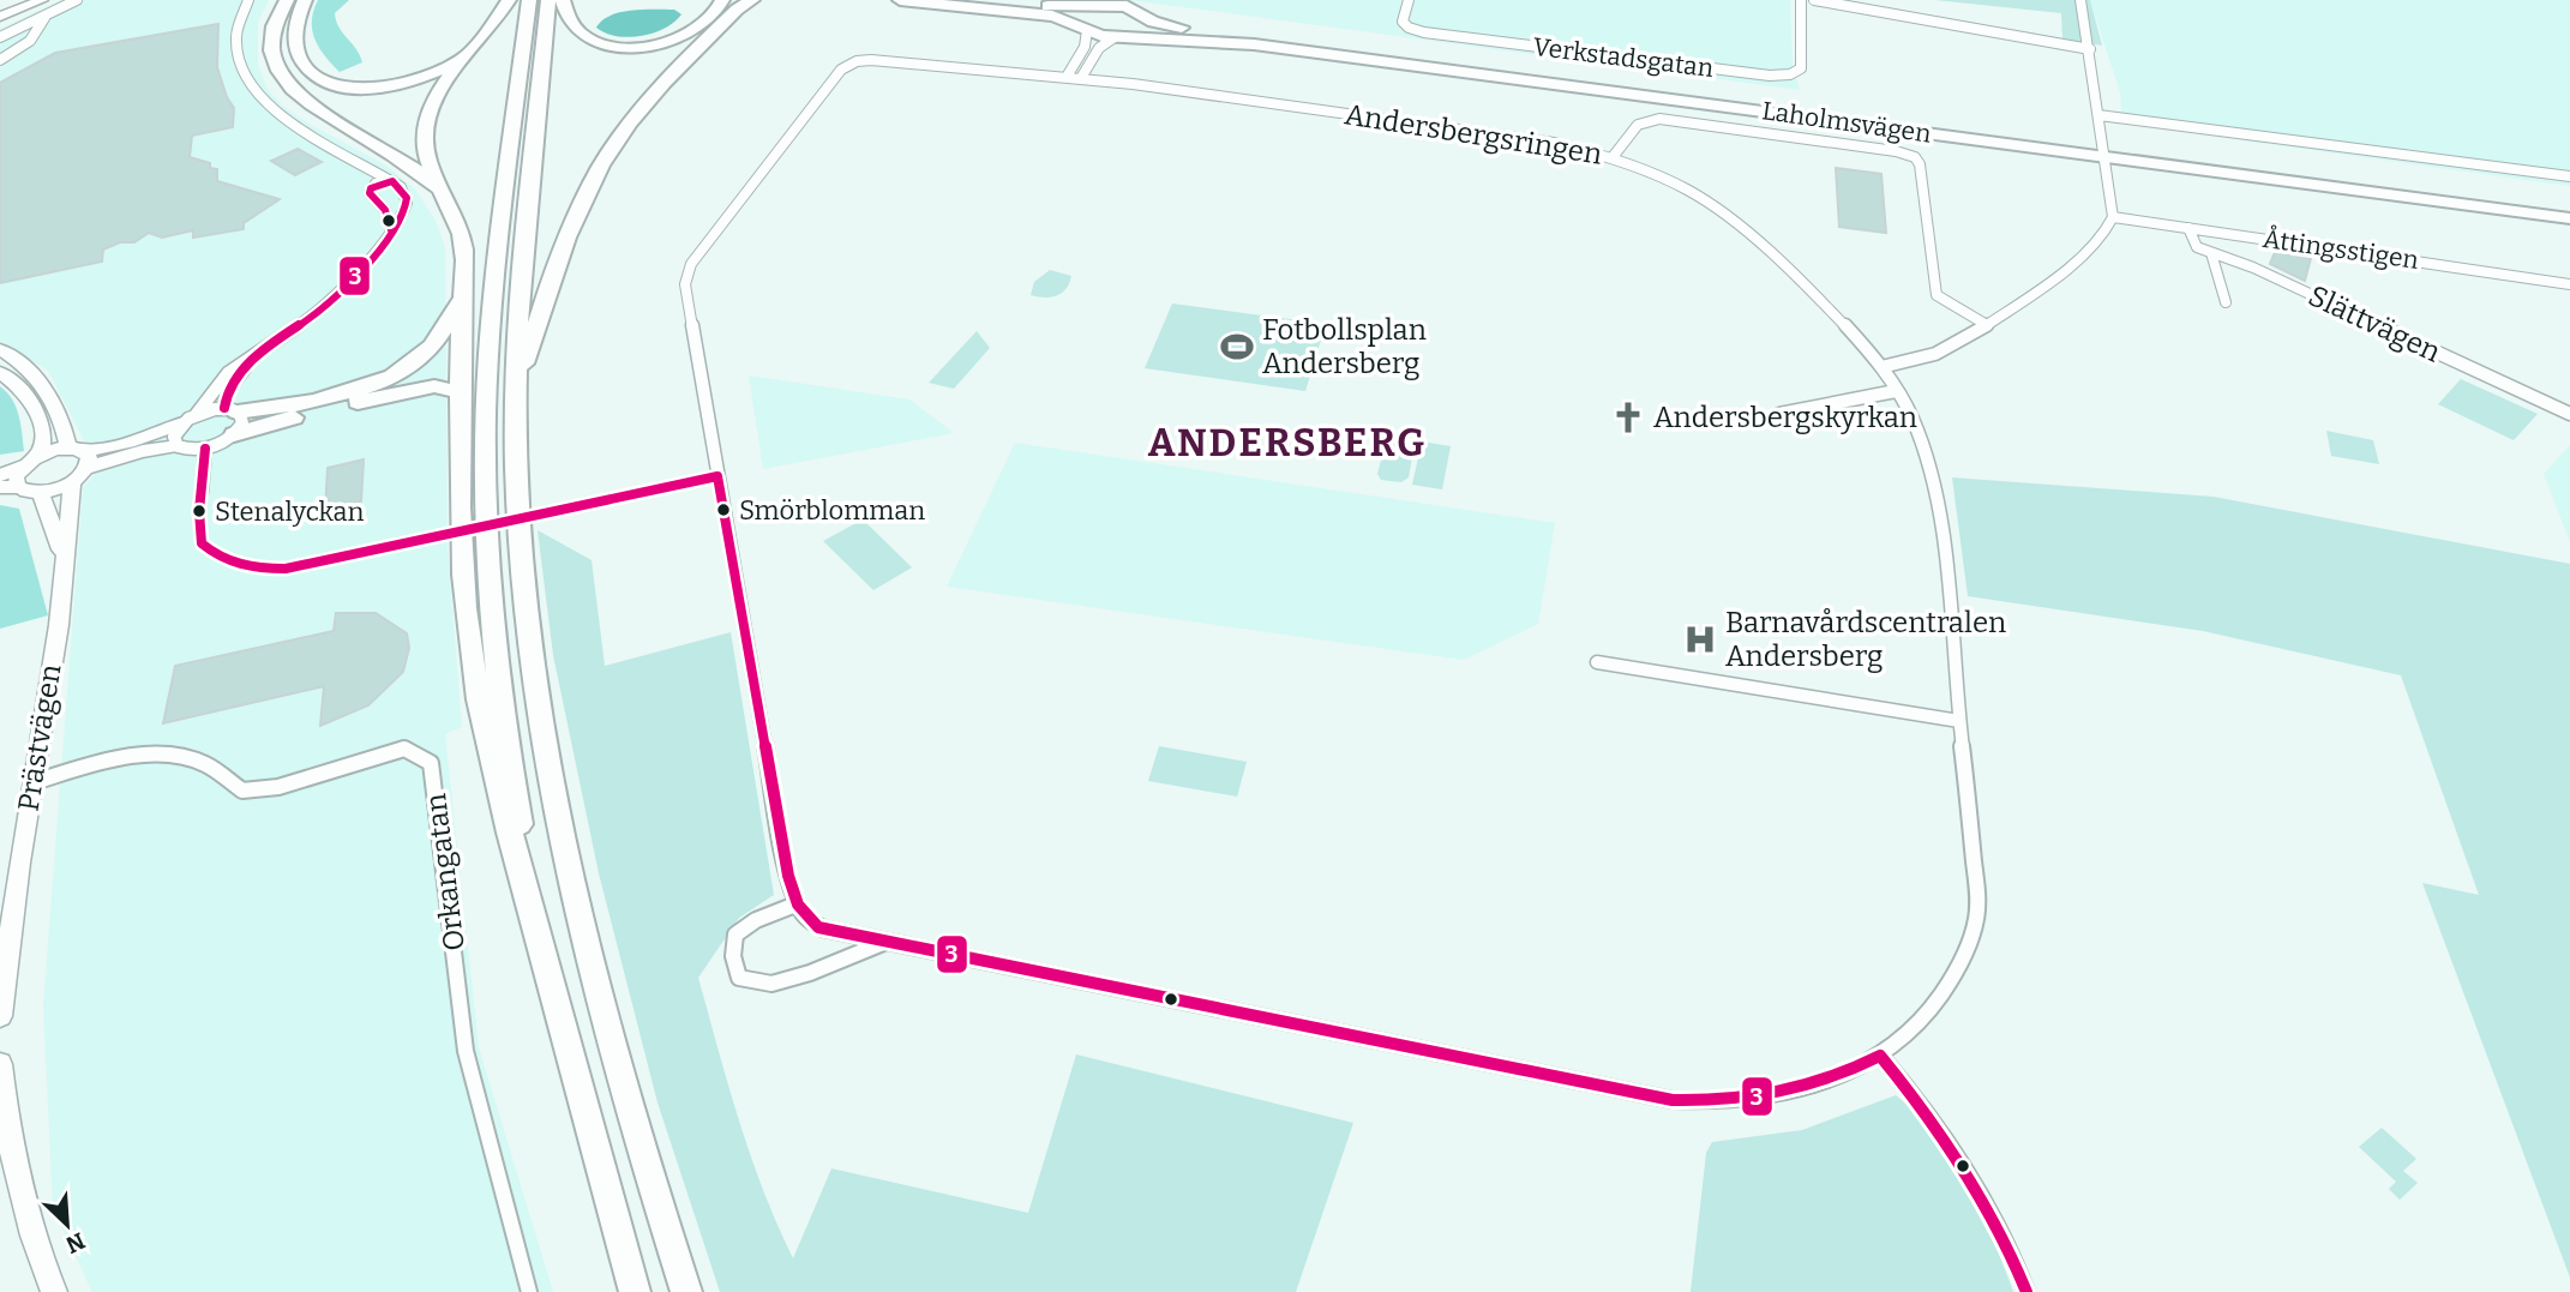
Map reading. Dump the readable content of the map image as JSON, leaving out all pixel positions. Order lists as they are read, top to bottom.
{
  "streets": {
    "highway": ["Laholmsvägen"],
    "street": [
      "Verkstadsgatan",
      "Andersbergsringen",
      "Åttingsstigen",
      "Slättvägen",
      "Prästvägen",
      "Orkangatan"
    ]
  },
  "crossings": [
    ["Åttingsstigen", "Slättvägen"],
    ["Prästvägen", "Orkangatan"]
  ],
  "districts": ["ANDERSBERG"],
  "places": {
    "sports": ["Fotbollsplan Andersberg"],
    "church": ["Andersbergskyrkan"],
    "other": ["Smörblomman", "Stenalyckan"],
    "hospital": ["Barnavårdscentralen Andersberg"]
  },
  "lines": ["transit line 3"],
  "north": "bottom right"
}
